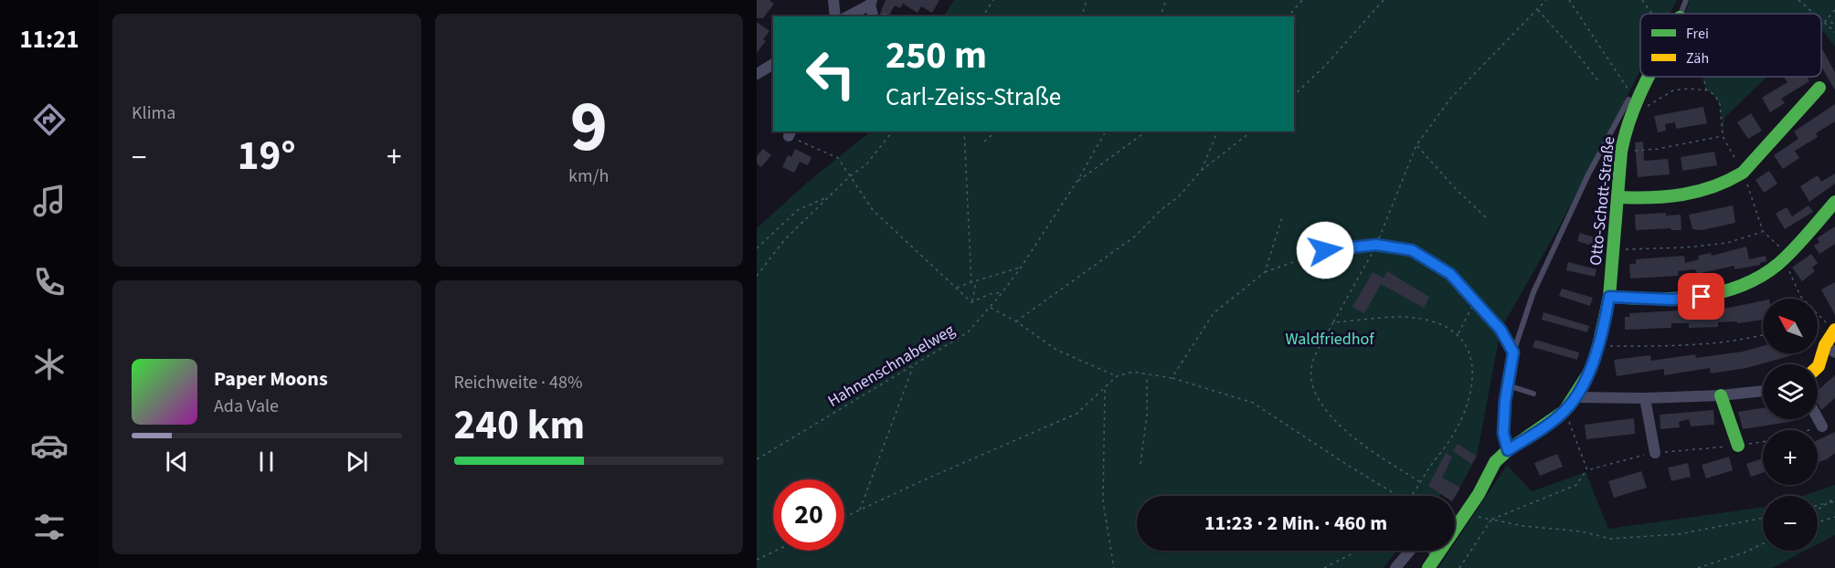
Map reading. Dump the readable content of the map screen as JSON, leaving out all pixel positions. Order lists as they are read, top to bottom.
{
  "streets": {
    "street": ["Otto-Schott-Straße"],
    "path": ["Hahnenschnabelweg"]
  },
  "parks": ["Waldfriedhof"],
  "legend": ["Frei", "Zäh"],
  "north": "top left",
  "page": {
    "tabs": "11:21",
    "tile": [
      "Klima",
      ["9", "km/h"],
      ["Reichweite · 48%", "240 km"]
    ],
    "turn": ["250 m", "Carl-Zeiss-Straße"],
    "heat": ["−", "19°", "+"],
    "map_buttons": ["+", "−"],
    "song": ["Paper Moons", "Ada Vale"],
    "limit": "20",
    "trip": "11:23 · 2 Min. · 460 m"
  }
}
